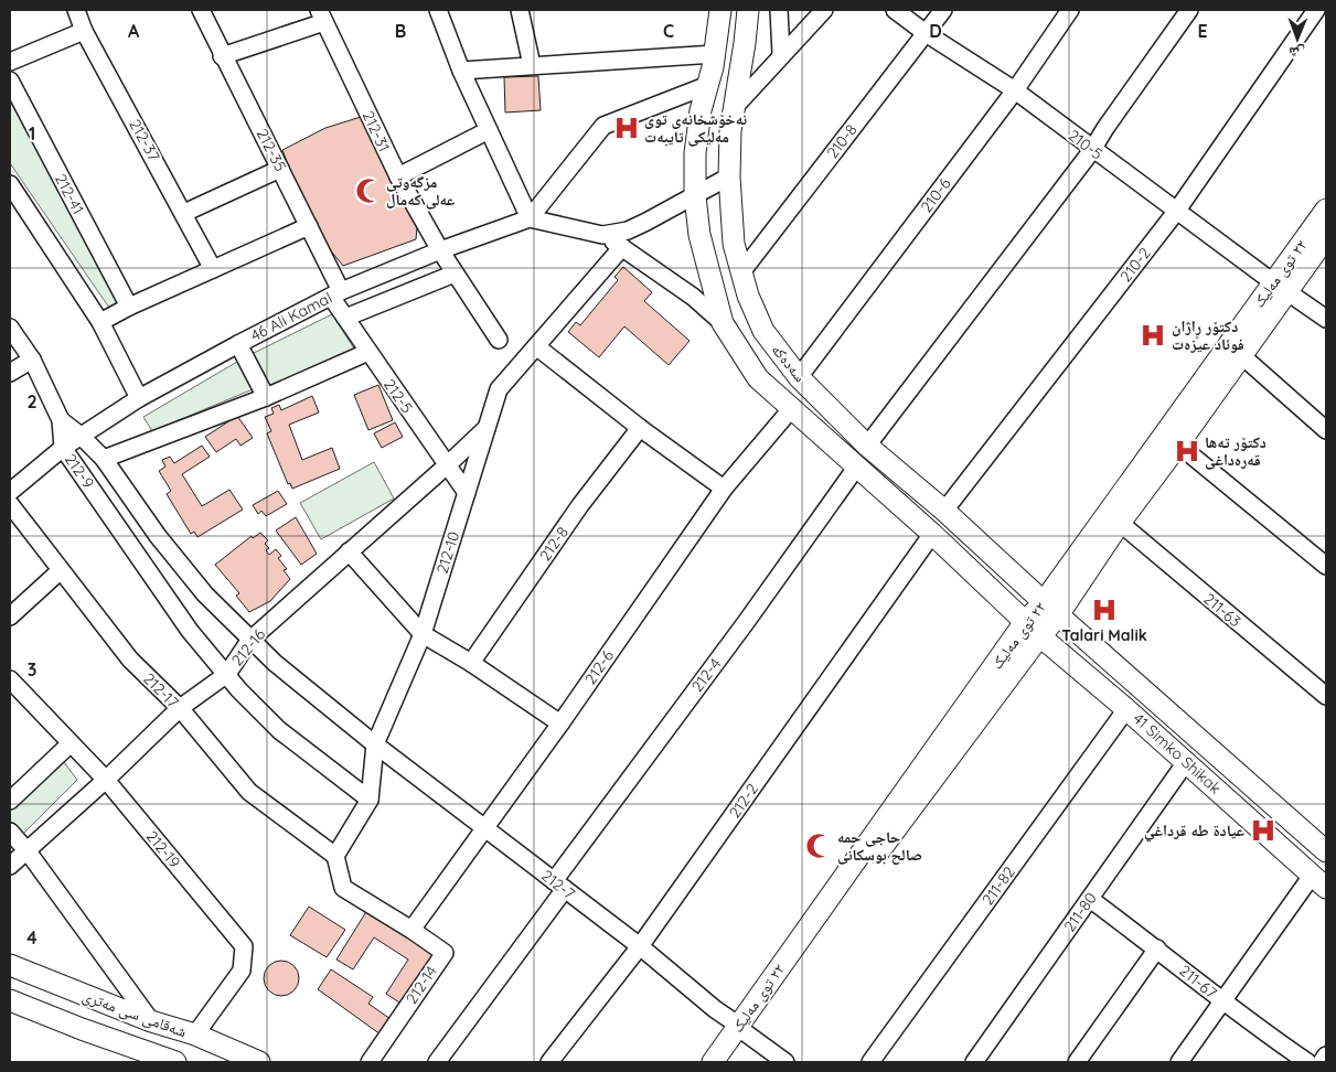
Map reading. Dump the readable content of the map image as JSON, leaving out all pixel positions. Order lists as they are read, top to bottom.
{
  "streets": {
    "main road": [
      "٢٢ توی مەلیک",
      "سەدەکە",
      "41 Simko Shikak",
      "شەقامی سی مەتری"
    ],
    "street": [
      "212-31",
      "212-37",
      "210-8",
      "210-5",
      "212-35",
      "212-41",
      "210-6",
      "210-2",
      "46 Ali Kamal",
      "212-5",
      "212-9",
      "212-8",
      "212-10",
      "211-63",
      "212-16",
      "212-6",
      "212-4",
      "212-17",
      "212-2",
      "212-19",
      "212-7",
      "211-82",
      "211-80",
      "211-67",
      "212-14"
    ]
  },
  "crossings": [
    ["212-31", "46 Ali Kamal"],
    ["210-8", "210-5"],
    ["210-8", "سەدەکە"],
    ["210-5", "210-6"],
    ["210-5", "210-2"],
    ["210-5", "٢٢ توی مەلیک"],
    ["212-35", "46 Ali Kamal"],
    ["212-35", "212-5"],
    ["210-6", "سەدەکە"],
    ["210-2", "سەدەکە"],
    ["٢٢ توی مەلیک", "سەدەکە"],
    ["٢٢ توی مەلیک", "211-63"],
    ["٢٢ توی مەلیک", "41 Simko Shikak"],
    ["٢٢ توی مەلیک", "212-7"],
    ["46 Ali Kamal", "212-5"],
    ["46 Ali Kamal", "212-9"],
    ["سەدەکە", "41 Simko Shikak"],
    ["212-5", "212-10"],
    ["212-5", "212-16"],
    ["212-9", "212-10"],
    ["212-9", "212-16"],
    ["212-9", "212-7"],
    ["212-10", "212-16"],
    ["212-10", "212-17"],
    ["212-10", "212-7"],
    ["212-10", "212-14"],
    ["212-16", "212-17"],
    ["212-16", "212-19"],
    ["212-6", "41 Simko Shikak"],
    ["212-6", "212-7"],
    ["212-6", "212-14"],
    ["212-4", "41 Simko Shikak"],
    ["212-4", "212-7"],
    ["212-17", "212-14"],
    ["41 Simko Shikak", "212-2"],
    ["41 Simko Shikak", "211-82"],
    ["41 Simko Shikak", "211-80"],
    ["212-2", "212-7"],
    ["212-19", "شەقامی سی مەتری"],
    ["211-80", "211-67"]
  ],
  "places": {
    "hospital": [
      "نەخۆشخانەی توی مەلیكی تایبەت",
      "دکتۆر ڕاژان فوئاد عیزەت",
      "دکتۆر تەها قەرەداغی",
      "Talari Malik",
      "عيادة طه قرداغي"
    ],
    "mosque": ["مزگەوتی عەلی کەمال", "حاجی حمه صالح بوسکانی"]
  },
  "north": "bottom",
  "grid": {
    "columns": [
      "A",
      "B",
      "C",
      "D",
      "E"
    ],
    "rows": [
      "1",
      "2",
      "3",
      "4"
    ]
  }
}
